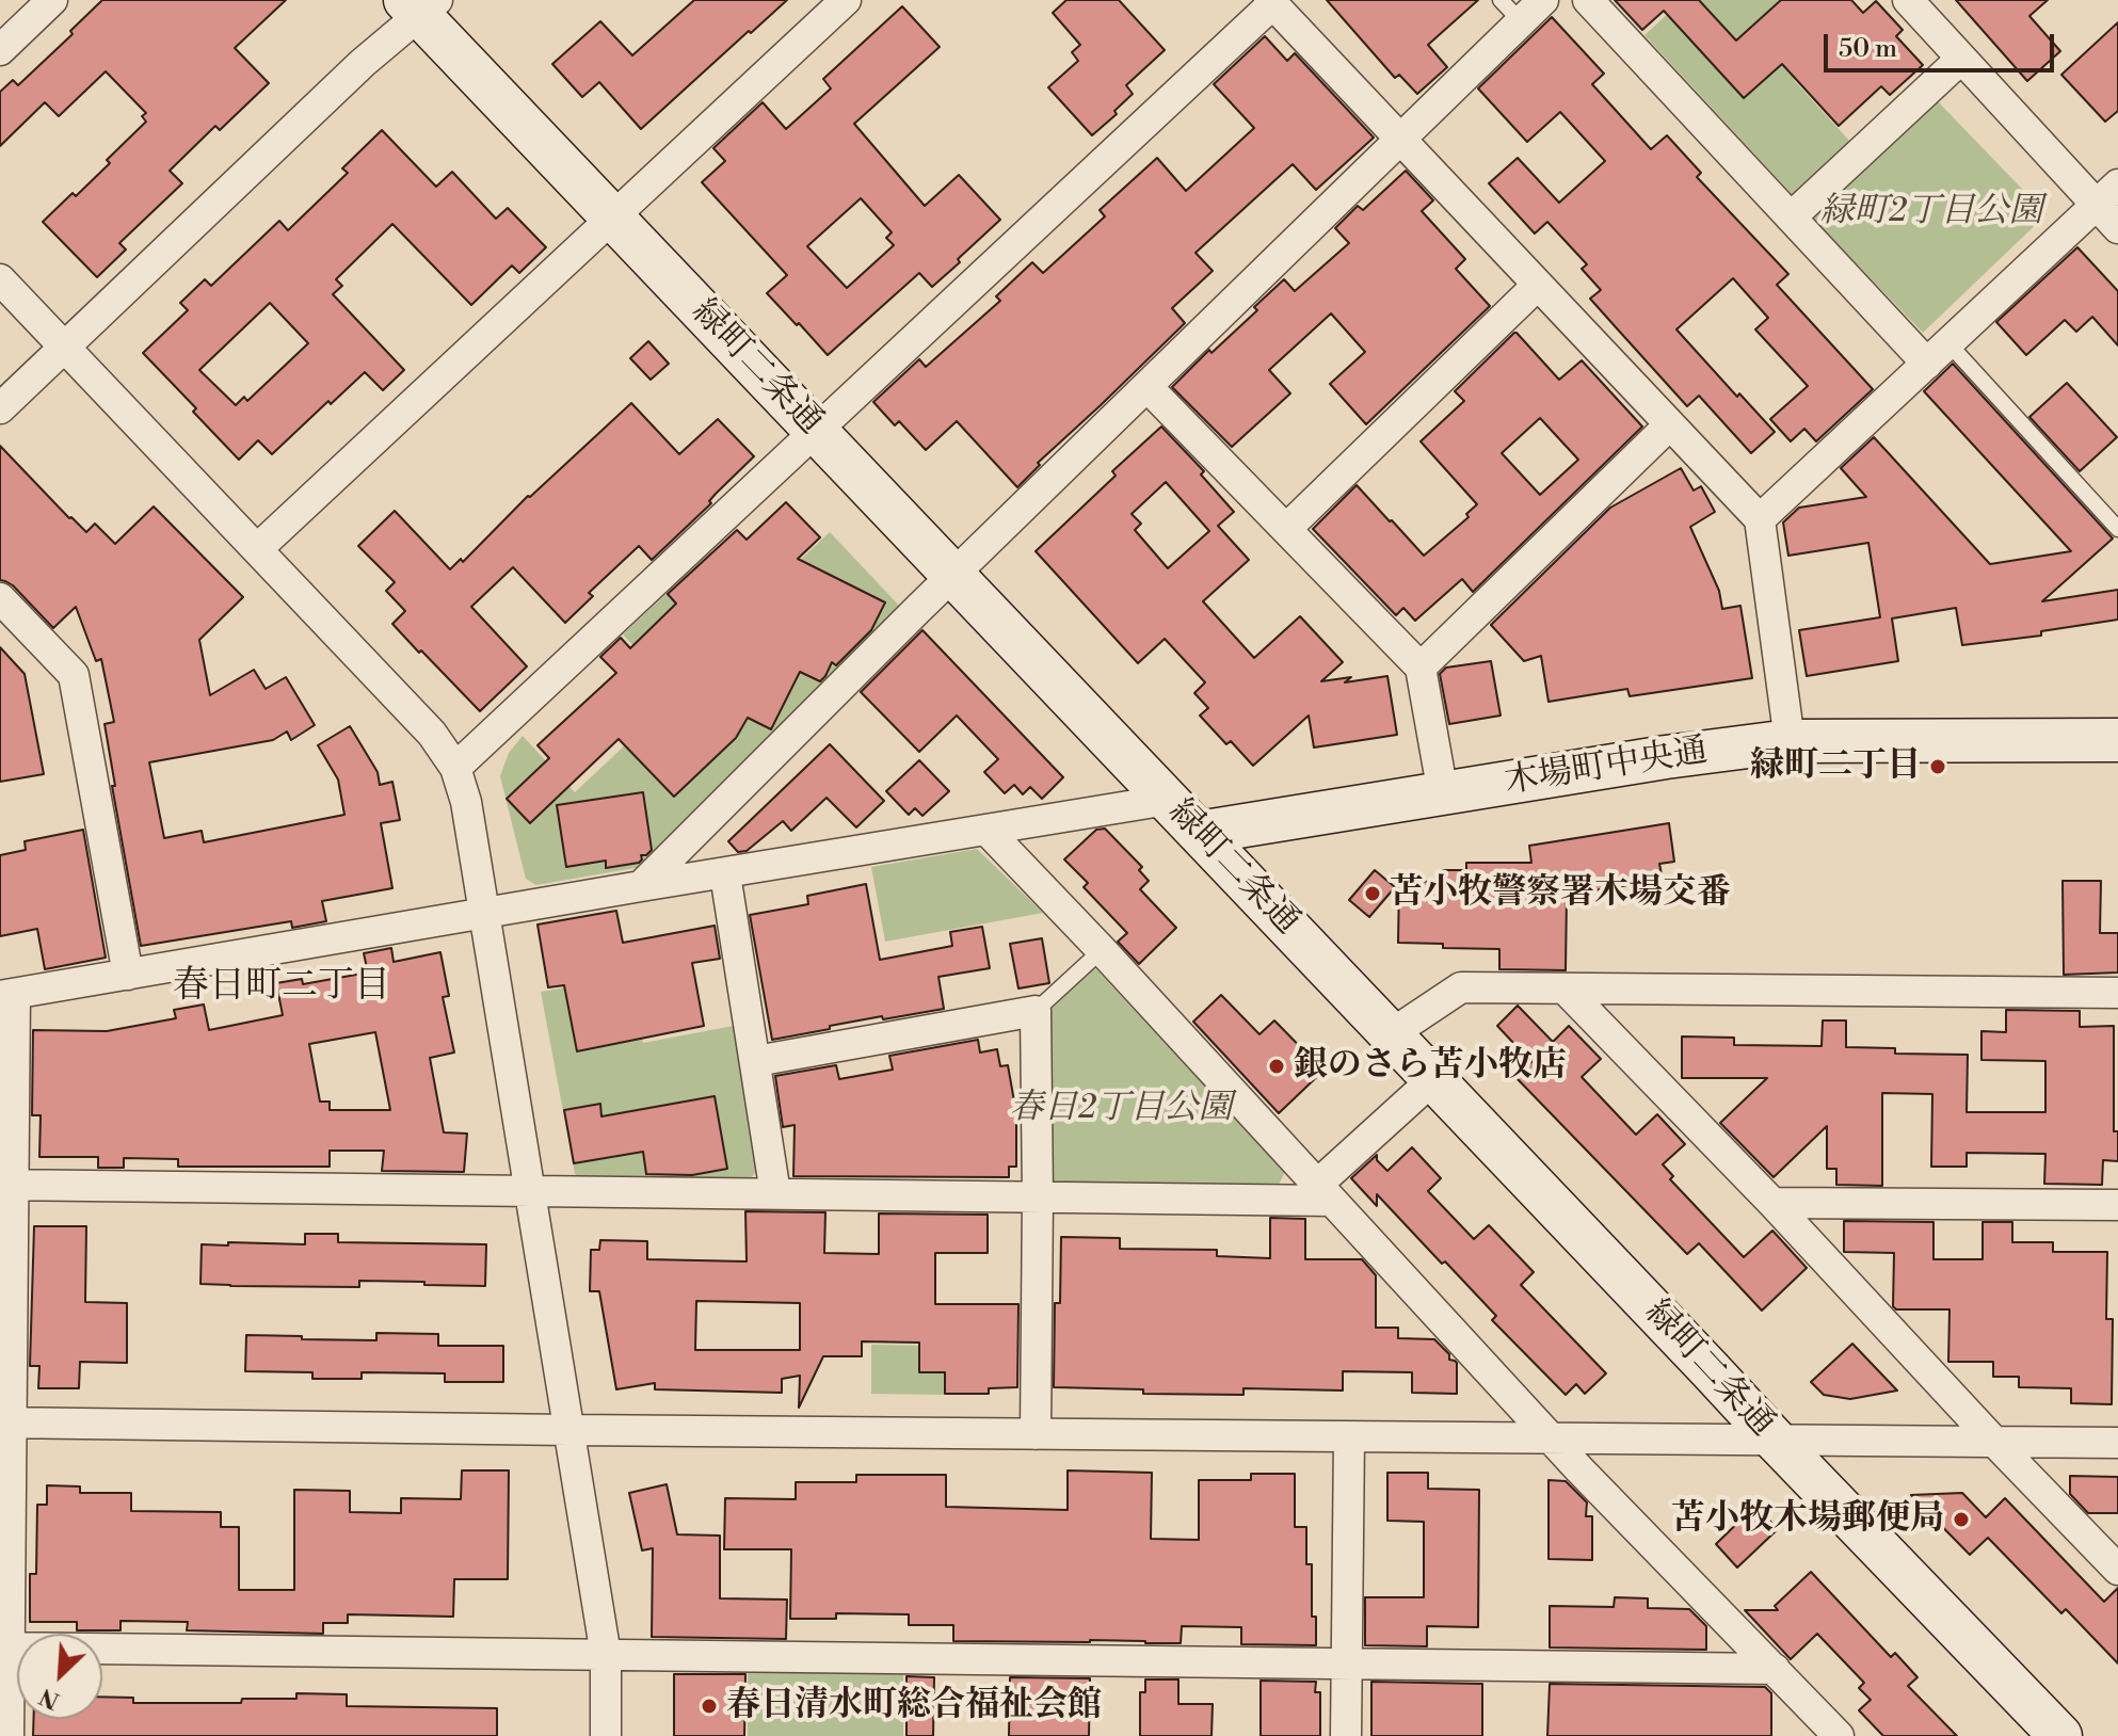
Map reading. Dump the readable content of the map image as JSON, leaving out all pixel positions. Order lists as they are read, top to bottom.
{
  "streets": {
    "street": ["緑町二条通", "木場町中央通"]
  },
  "crossings": [
    ["緑町二条通", "木場町中央通"]
  ],
  "districts": ["春日町二丁目"],
  "parks": ["緑町2丁目公園", "春日2丁目公園"],
  "places": [
    "緑町二丁目",
    "苫小牧警察署木場交番",
    "銀のさら苫小牧店",
    "苫小牧木場郵便局",
    "春日清水町総合福祉会館"
  ],
  "scale_bar": "50 m",
  "north": "bottom left"
}
